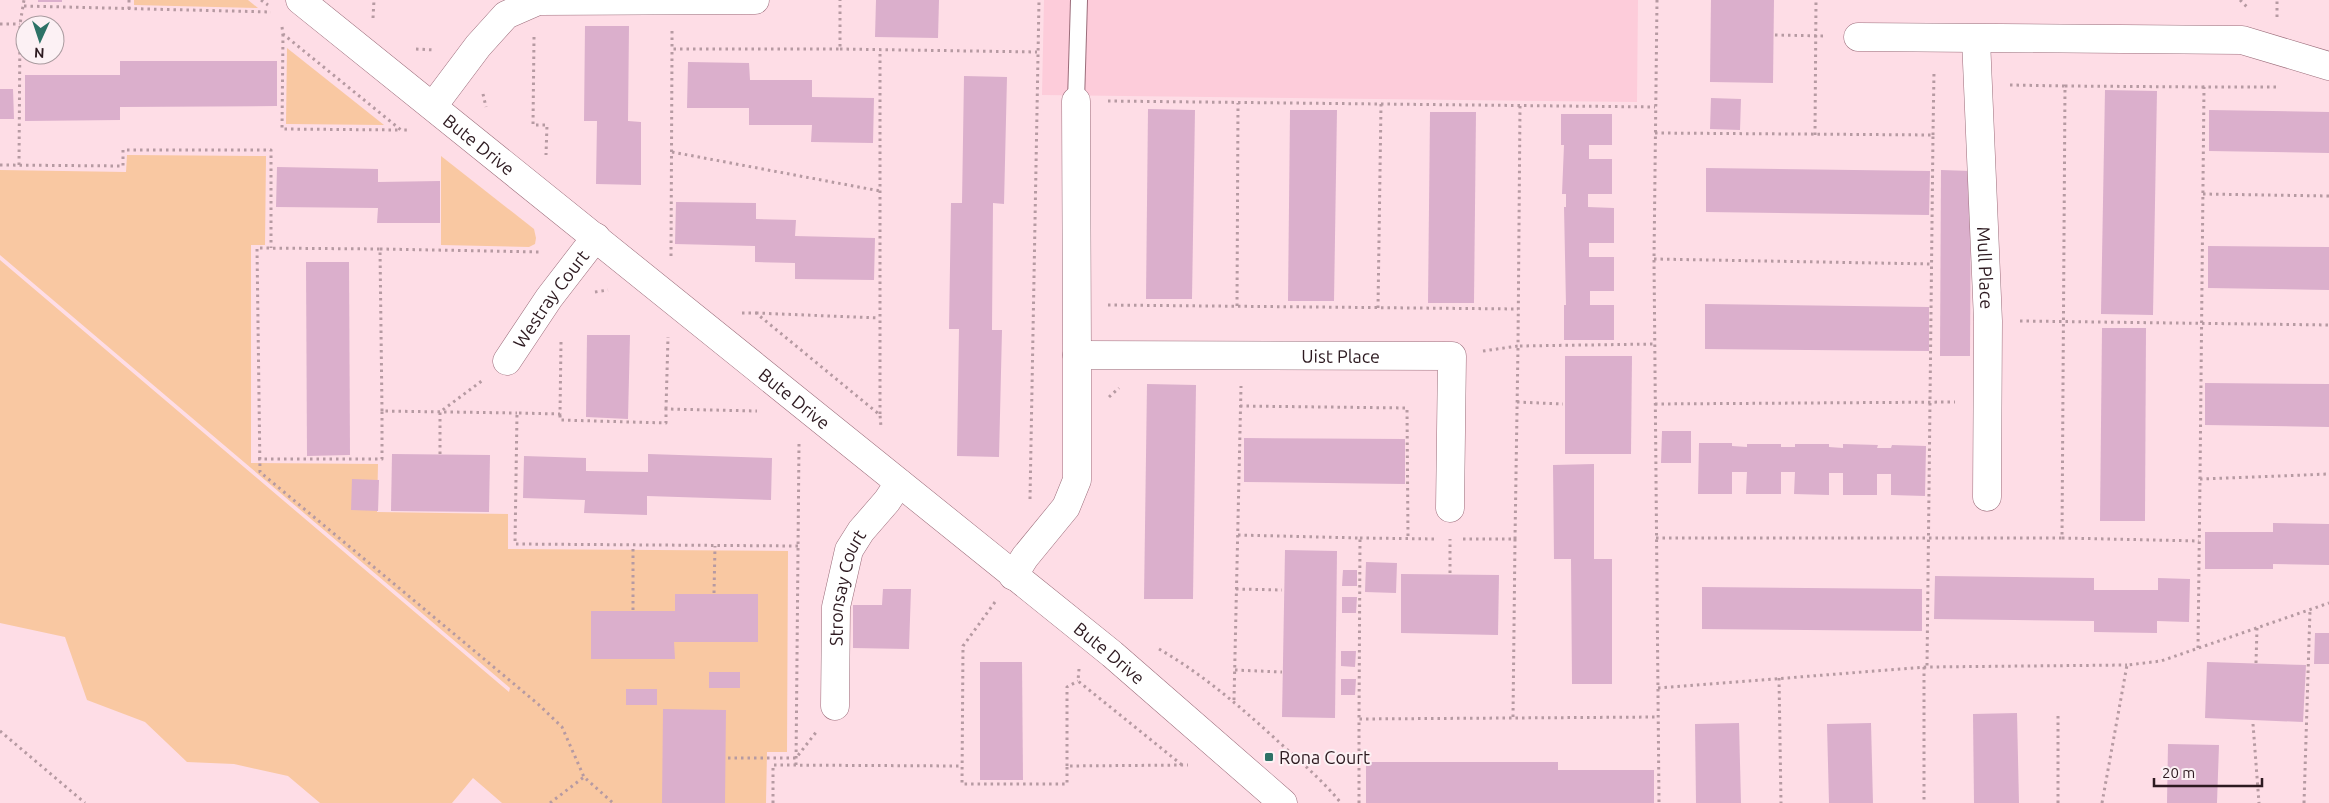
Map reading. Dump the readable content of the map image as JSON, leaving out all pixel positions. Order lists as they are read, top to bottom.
{
  "streets": {
    "street": [
      "Bute Drive",
      "Mull Place",
      "Westray Court",
      "Uist Place",
      "Stronsay Court"
    ]
  },
  "crossings": [
    ["Bute Drive", "Westray Court"],
    ["Bute Drive", "Stronsay Court"]
  ],
  "places": {
    "transit": ["Rona Court"]
  },
  "scale_bar": "20 m",
  "north": "bottom"
}
